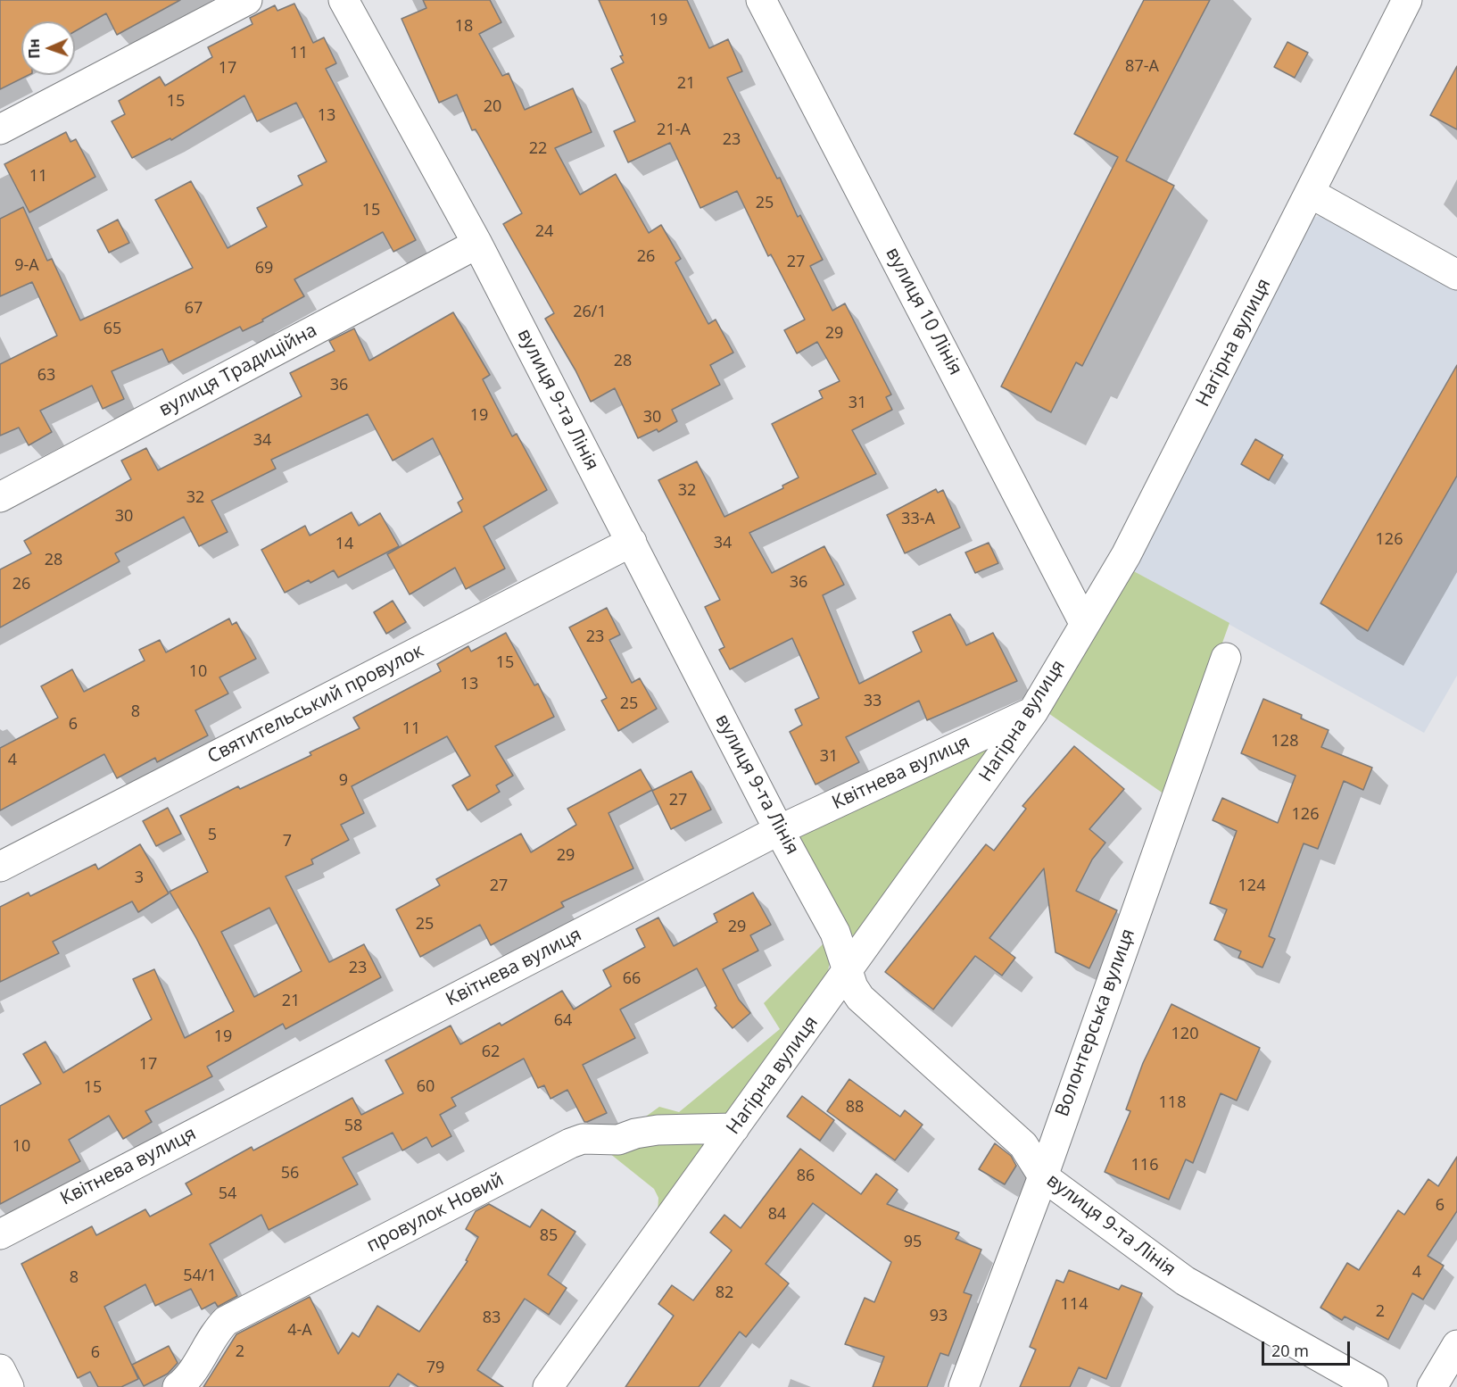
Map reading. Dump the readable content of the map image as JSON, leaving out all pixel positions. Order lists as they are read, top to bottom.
{
  "streets": {
    "street": [
      "вулиця 10 Лінія",
      "Нагірна вулиця",
      "вулиця Традиційна",
      "вулиця 9-та Лінія",
      "Святительський провулок",
      "Квітнева вулиця",
      "Волонтерська вулиця",
      "провулок Новий"
    ]
  },
  "crossings": [
    ["вулиця 10 Лінія", "Нагірна вулиця"],
    ["Нагірна вулиця", "вулиця 9-та Лінія"],
    ["Нагірна вулиця", "Квітнева вулиця"],
    ["Нагірна вулиця", "провулок Новий"],
    ["вулиця Традиційна", "вулиця 9-та Лінія"],
    ["вулиця 9-та Лінія", "Святительський провулок"],
    ["вулиця 9-та Лінія", "Квітнева вулиця"],
    ["вулиця 9-та Лінія", "Волонтерська вулиця"]
  ],
  "house_numbers": [
    "19",
    "18",
    "11",
    "87-А",
    "17",
    "21",
    "15",
    "20",
    "13",
    "21-А",
    "23",
    "22",
    "11",
    "25",
    "15",
    "24",
    "26",
    "27",
    "9-А",
    "69",
    "67",
    "26/1",
    "65",
    "29",
    "28",
    "63",
    "36",
    "31",
    "19",
    "30",
    "34",
    "32",
    "32",
    "30",
    "33-А",
    "126",
    "34",
    "14",
    "28",
    "36",
    "26",
    "23",
    "15",
    "10",
    "13",
    "33",
    "25",
    "8",
    "6",
    "11",
    "128",
    "31",
    "4",
    "9",
    "27",
    "126",
    "5",
    "7",
    "29",
    "3",
    "27",
    "124",
    "25",
    "29",
    "23",
    "66",
    "21",
    "64",
    "120",
    "19",
    "62",
    "17",
    "60",
    "15",
    "118",
    "88",
    "58",
    "10",
    "116",
    "56",
    "86",
    "54",
    "6",
    "84",
    "85",
    "95",
    "4",
    "54/1",
    "8",
    "82",
    "114",
    "2",
    "93",
    "83",
    "4-А",
    "2",
    "6",
    "79"
  ],
  "scale_bar": "20 m",
  "north": "left"
}
